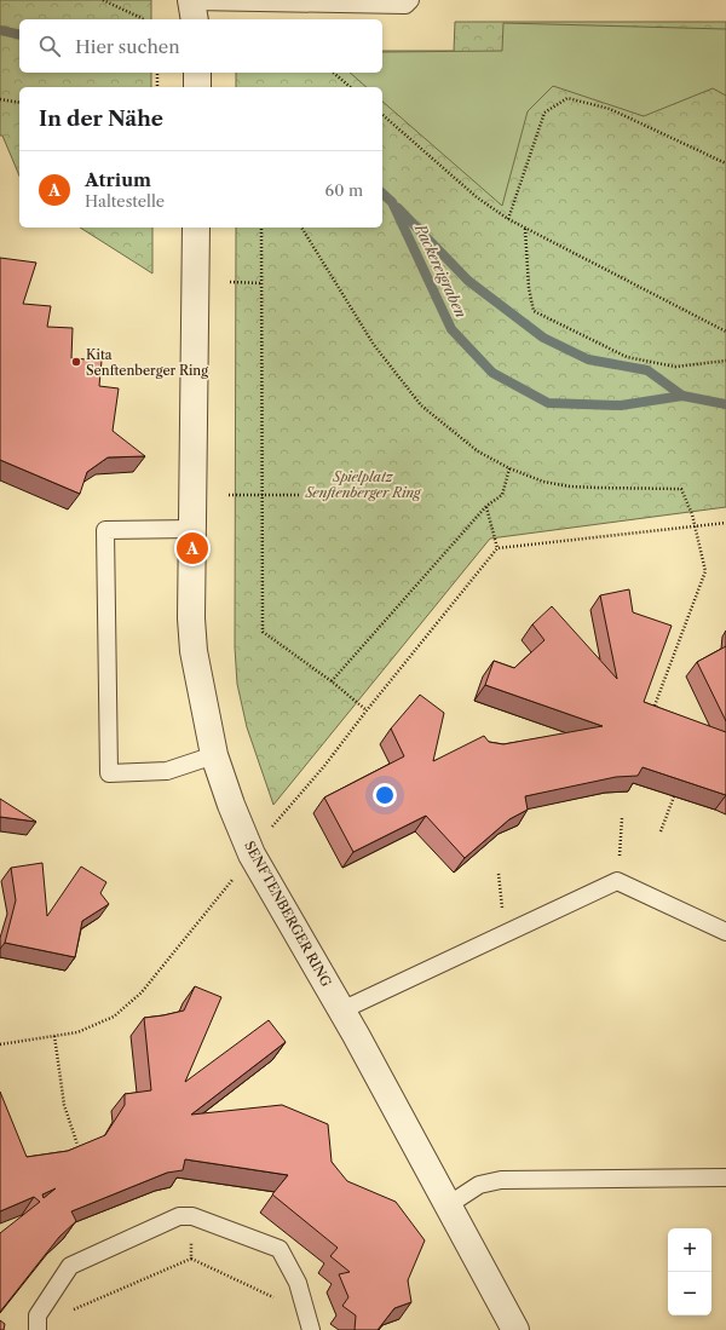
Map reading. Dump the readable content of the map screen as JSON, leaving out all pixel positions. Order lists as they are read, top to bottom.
{
  "streets": {
    "street": ["SENFTENBERGER RING"]
  },
  "water": ["Packereigraben"],
  "parks": ["Spielplatz Senftenberger Ring"],
  "places": ["Kita Senftenberger Ring"],
  "page": {
    "search": "Hier suchen",
    "heading": "In der Nähe",
    "list": [
      {
        "mark": "A",
        "name": "Atrium",
        "note": "Haltestelle",
        "value": "60 m"
      }
    ],
    "pins": "A",
    "map_buttons": ["+", "−"]
  }
}
